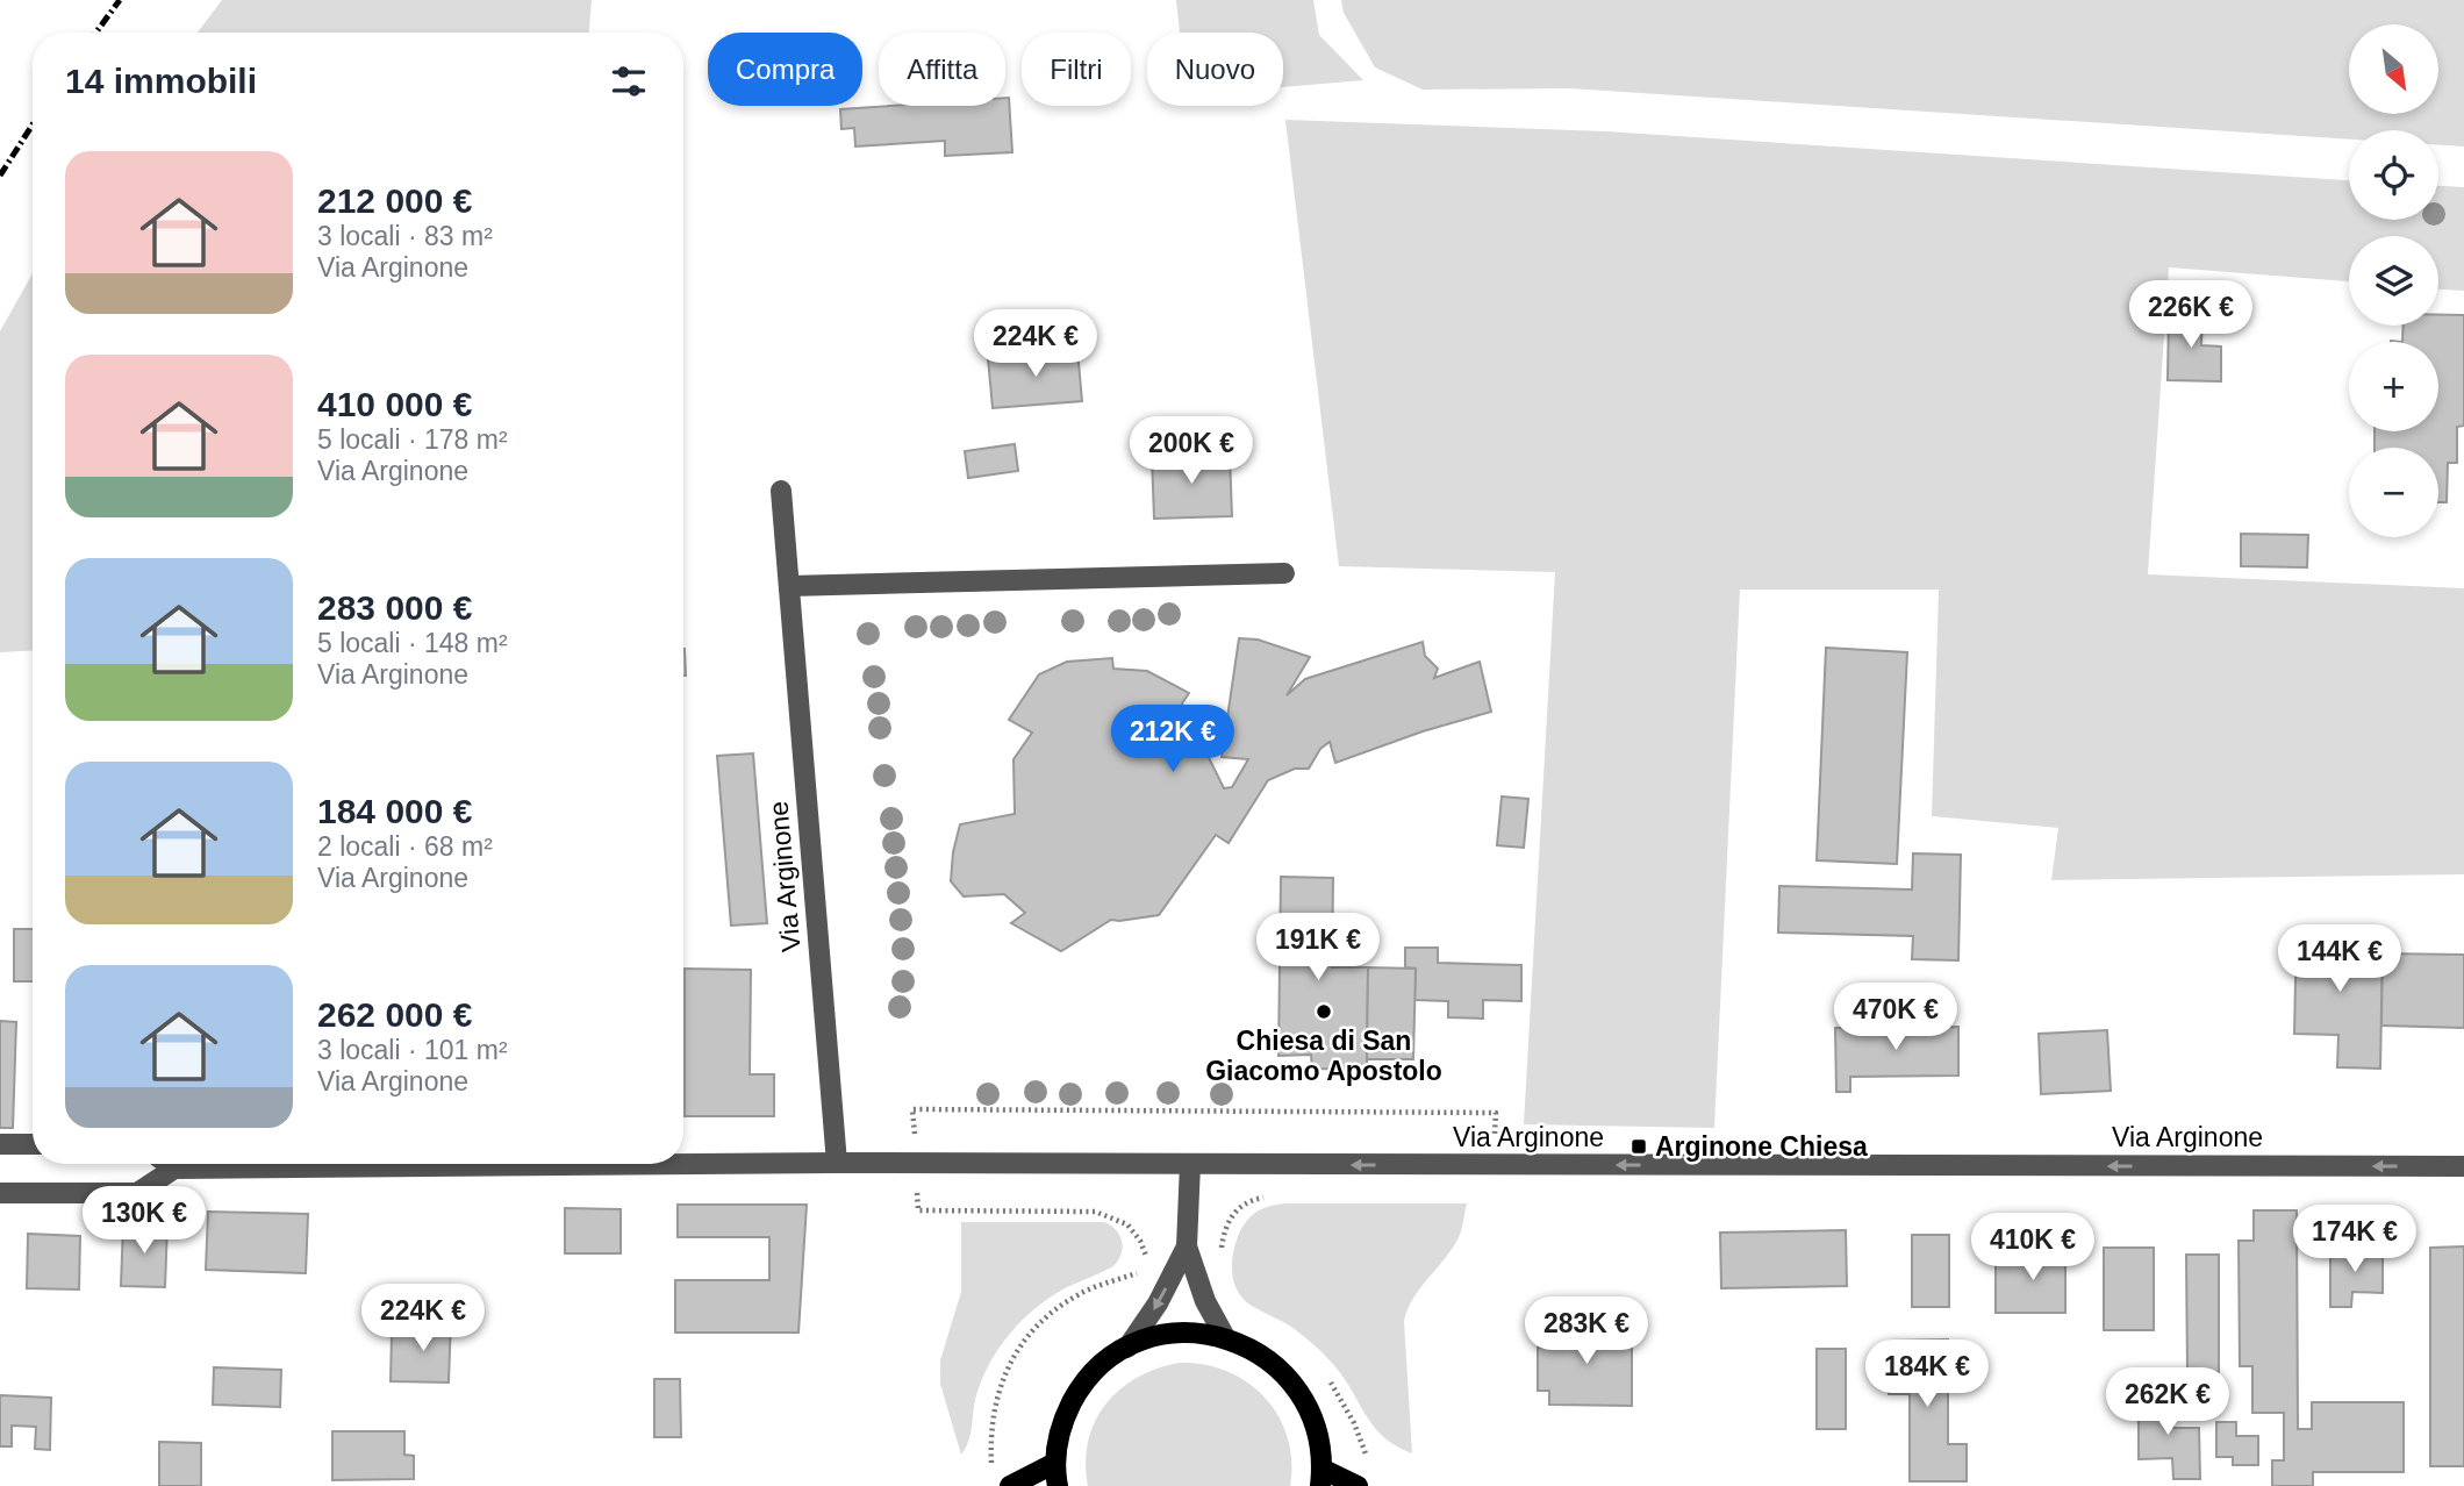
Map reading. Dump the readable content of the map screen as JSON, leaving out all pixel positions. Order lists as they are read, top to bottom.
{
  "streets": {
    "street": ["Via Arginone"]
  },
  "one_way": ["Via Arginone"],
  "places": {
    "other": ["Chiesa di San Giacomo Apostolo"],
    "transit": ["Arginone Chiesa"]
  },
  "north": "bottom right",
  "page": {
    "map_buttons": ["+", "−"],
    "chip": [
      "Compra",
      "Affitta",
      "Filtri",
      "Nuovo"
    ],
    "heading": "14 immobili",
    "list": [
      {
        "name": "212 000 €",
        "note": "3 locali · 83 m² · Via Arginone"
      },
      {
        "name": "410 000 €",
        "note": "5 locali · 178 m² · Via Arginone"
      },
      {
        "name": "283 000 €",
        "note": "5 locali · 148 m² · Via Arginone"
      },
      {
        "name": "184 000 €",
        "note": "2 locali · 68 m² · Via Arginone"
      },
      {
        "name": "262 000 €",
        "note": "3 locali · 101 m² · Via Arginone"
      }
    ],
    "price": [
      "226K €",
      "224K €",
      "200K €",
      "212K €",
      "191K €",
      "144K €",
      "470K €",
      "130K €",
      "174K €",
      "410K €",
      "224K €",
      "283K €",
      "184K €",
      "262K €"
    ]
  }
}
